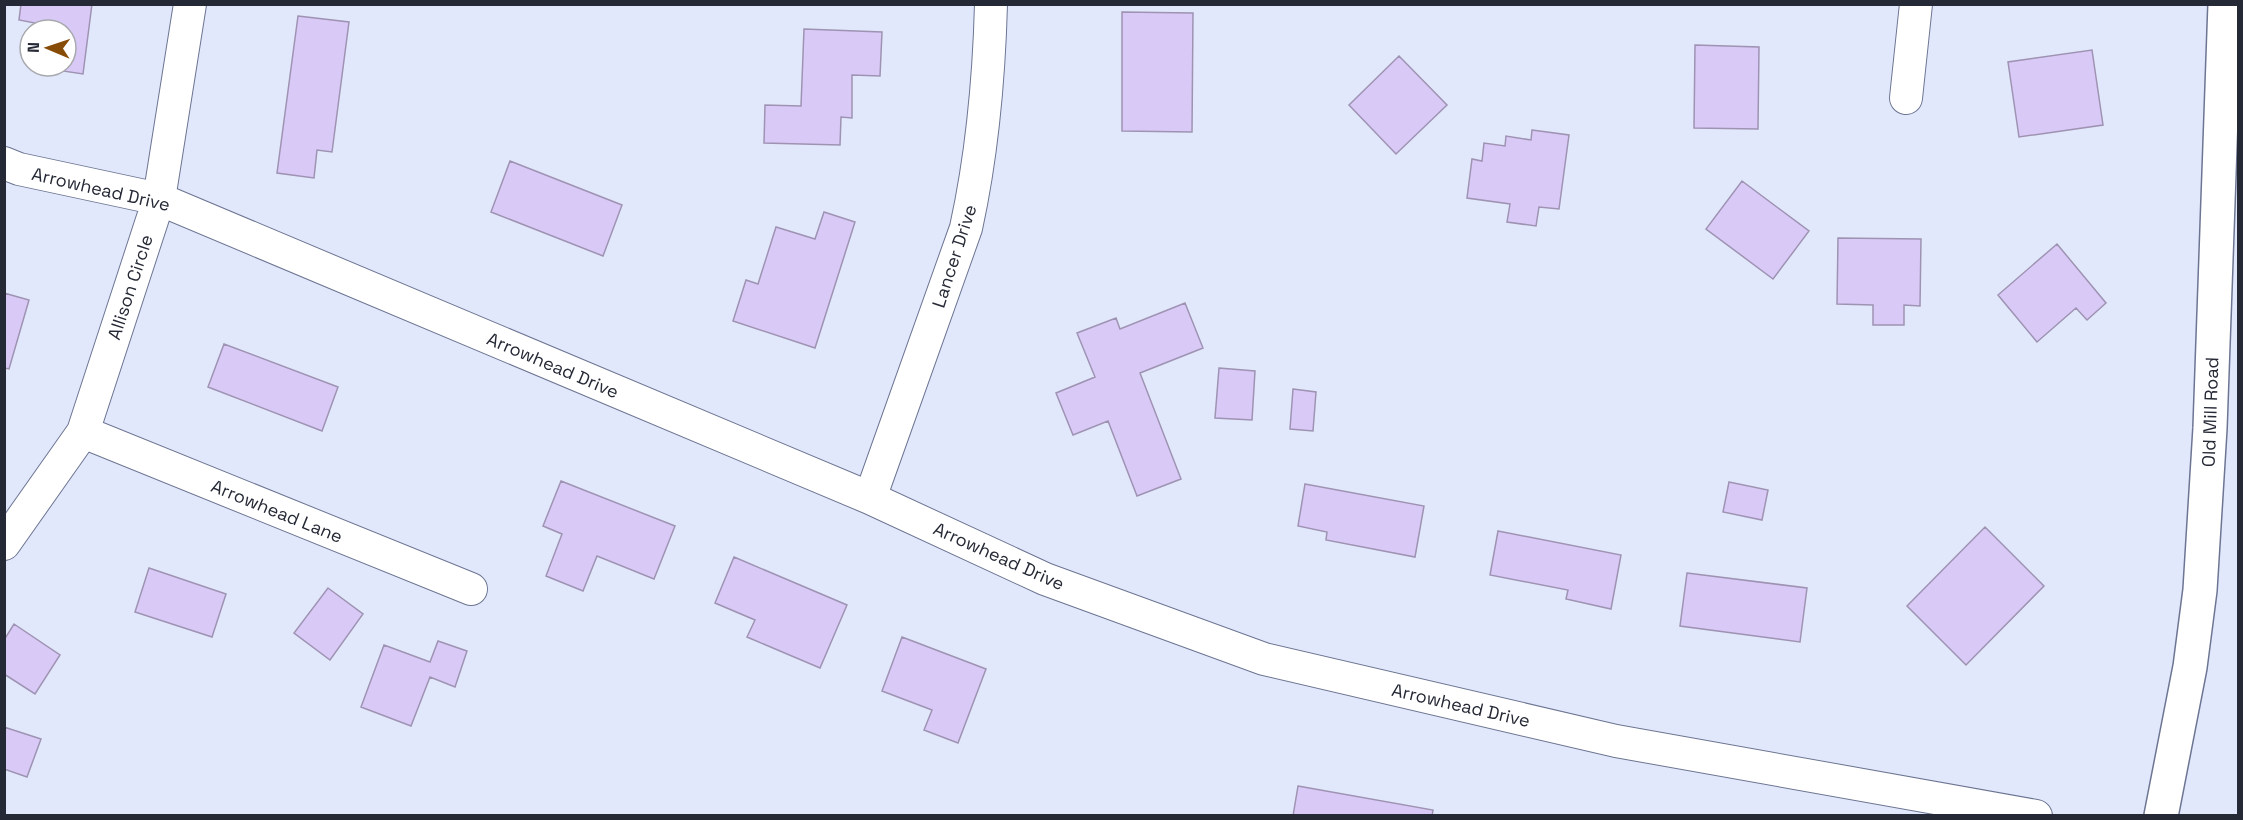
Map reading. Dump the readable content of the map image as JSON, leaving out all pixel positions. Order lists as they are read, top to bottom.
{
  "streets": {
    "street": [
      "Arrowhead Drive",
      "Lancer Drive",
      "Allison Circle",
      "Old Mill Road",
      "Arrowhead Lane"
    ]
  },
  "crossings": [
    ["Arrowhead Drive", "Lancer Drive"],
    ["Arrowhead Drive", "Allison Circle"],
    ["Allison Circle", "Arrowhead Lane"]
  ],
  "north": "left"
}
